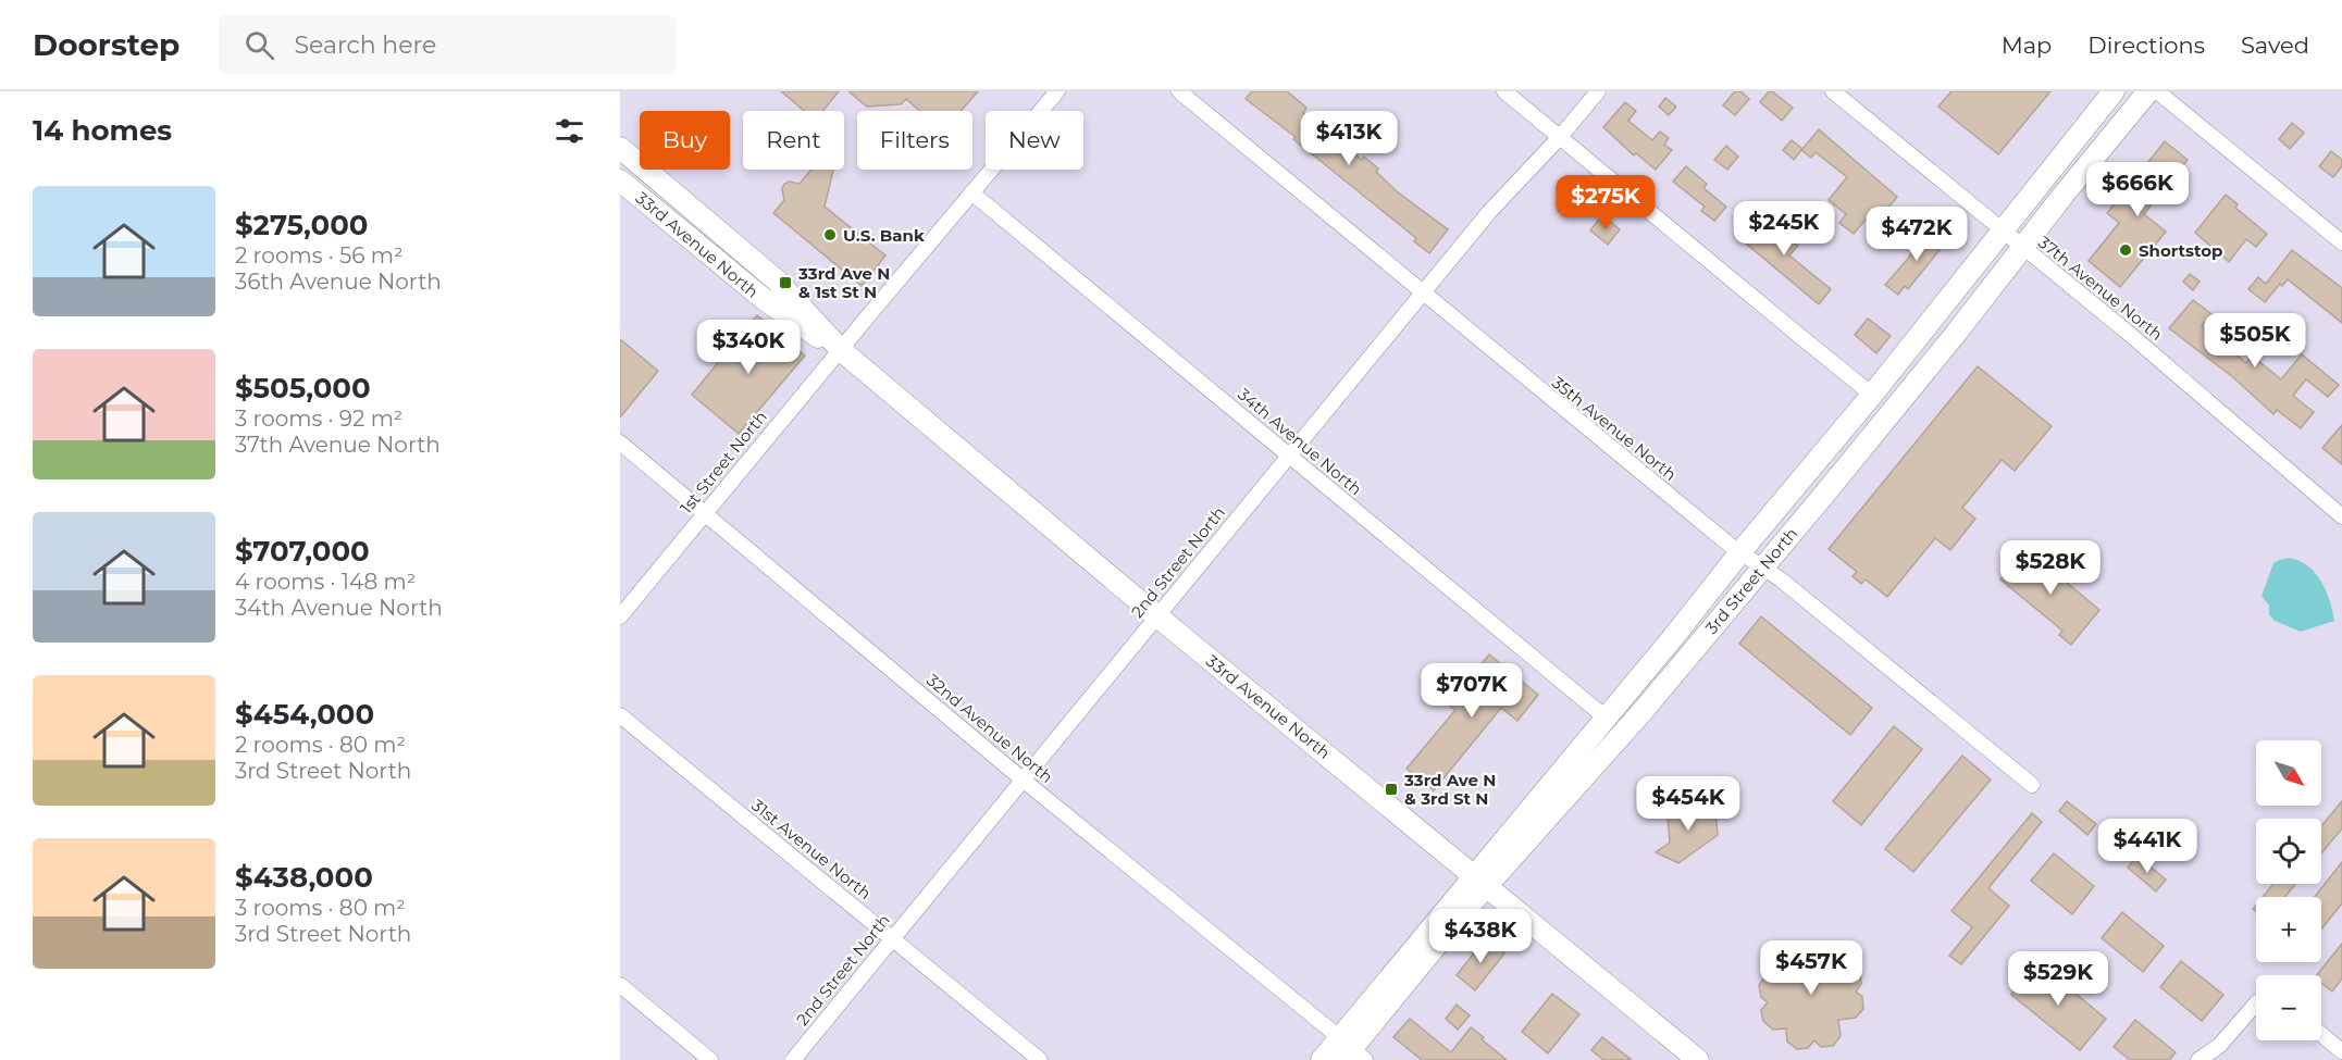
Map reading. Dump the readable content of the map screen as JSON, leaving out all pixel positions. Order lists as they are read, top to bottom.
{
  "streets": {
    "main road": ["33rd Avenue North", "3rd Street North"],
    "street": [
      "37th Avenue North",
      "35th Avenue North",
      "34th Avenue North",
      "1st Street North",
      "2nd Street North",
      "32nd Avenue North",
      "31st Avenue North"
    ]
  },
  "crossings": [
    ["33rd Avenue North", "1st Street North"],
    ["33rd Avenue North", "2nd Street North"],
    ["33rd Avenue North", "3rd Street North"],
    ["37th Avenue North", "3rd Street North"],
    ["35th Avenue North", "2nd Street North"],
    ["35th Avenue North", "3rd Street North"],
    ["34th Avenue North", "1st Street North"],
    ["34th Avenue North", "2nd Street North"],
    ["34th Avenue North", "3rd Street North"],
    ["1st Street North", "32nd Avenue North"],
    ["2nd Street North", "32nd Avenue North"],
    ["2nd Street North", "31st Avenue North"],
    ["3rd Street North", "32nd Avenue North"]
  ],
  "places": {
    "other": ["U.S. Bank", "Shortstop"],
    "transit": ["33rd Ave N & 1st St N", "33rd Ave N & 3rd St N"]
  },
  "north": "bottom right",
  "page": {
    "header": "Doorstep",
    "search": "Search here",
    "nav": ["Map", "Directions", "Saved"],
    "heading": "14 homes",
    "price": [
      "$413K",
      "$666K",
      "$275K",
      "$245K",
      "$472K",
      "$505K",
      "$340K",
      "$528K",
      "$707K",
      "$454K",
      "$441K",
      "$438K",
      "$457K",
      "$529K"
    ],
    "chip": [
      "Buy",
      "Rent",
      "Filters",
      "New"
    ],
    "list": [
      {
        "name": "$275,000",
        "note": "2 rooms · 56 m² · 36th Avenue North"
      },
      {
        "name": "$505,000",
        "note": "3 rooms · 92 m² · 37th Avenue North"
      },
      {
        "name": "$707,000",
        "note": "4 rooms · 148 m² · 34th Avenue North"
      },
      {
        "name": "$454,000",
        "note": "2 rooms · 80 m² · 3rd Street North"
      },
      {
        "name": "$438,000",
        "note": "3 rooms · 80 m² · 3rd Street North"
      }
    ],
    "map_buttons": ["+", "−"]
  }
}
